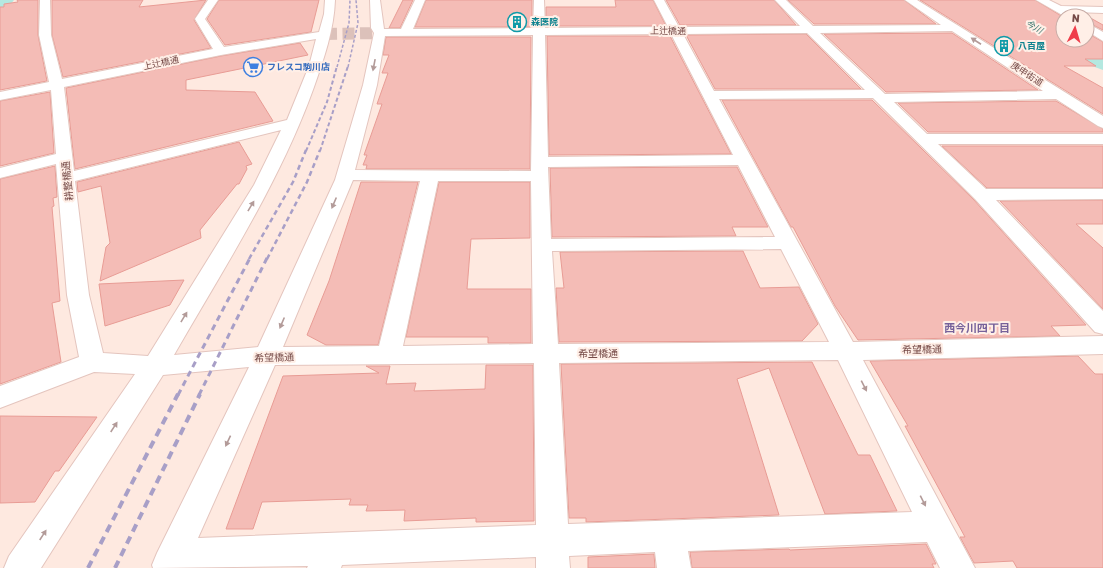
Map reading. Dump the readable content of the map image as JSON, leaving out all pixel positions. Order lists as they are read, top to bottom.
{
  "streets": {
    "street": [
      "上辻橋通",
      "庚申街道",
      "耕整橋通",
      "希望橋通"
    ]
  },
  "crossings": [
    ["上辻橋通", "庚申街道"],
    ["上辻橋通", "耕整橋通"],
    ["耕整橋通", "希望橋通"]
  ],
  "districts": ["西今川四丁目"],
  "water": ["今川"],
  "places": {
    "building": ["森医院", "八百屋"],
    "supermarket": ["フレスコ駒川店"]
  },
  "north": "top"
}
